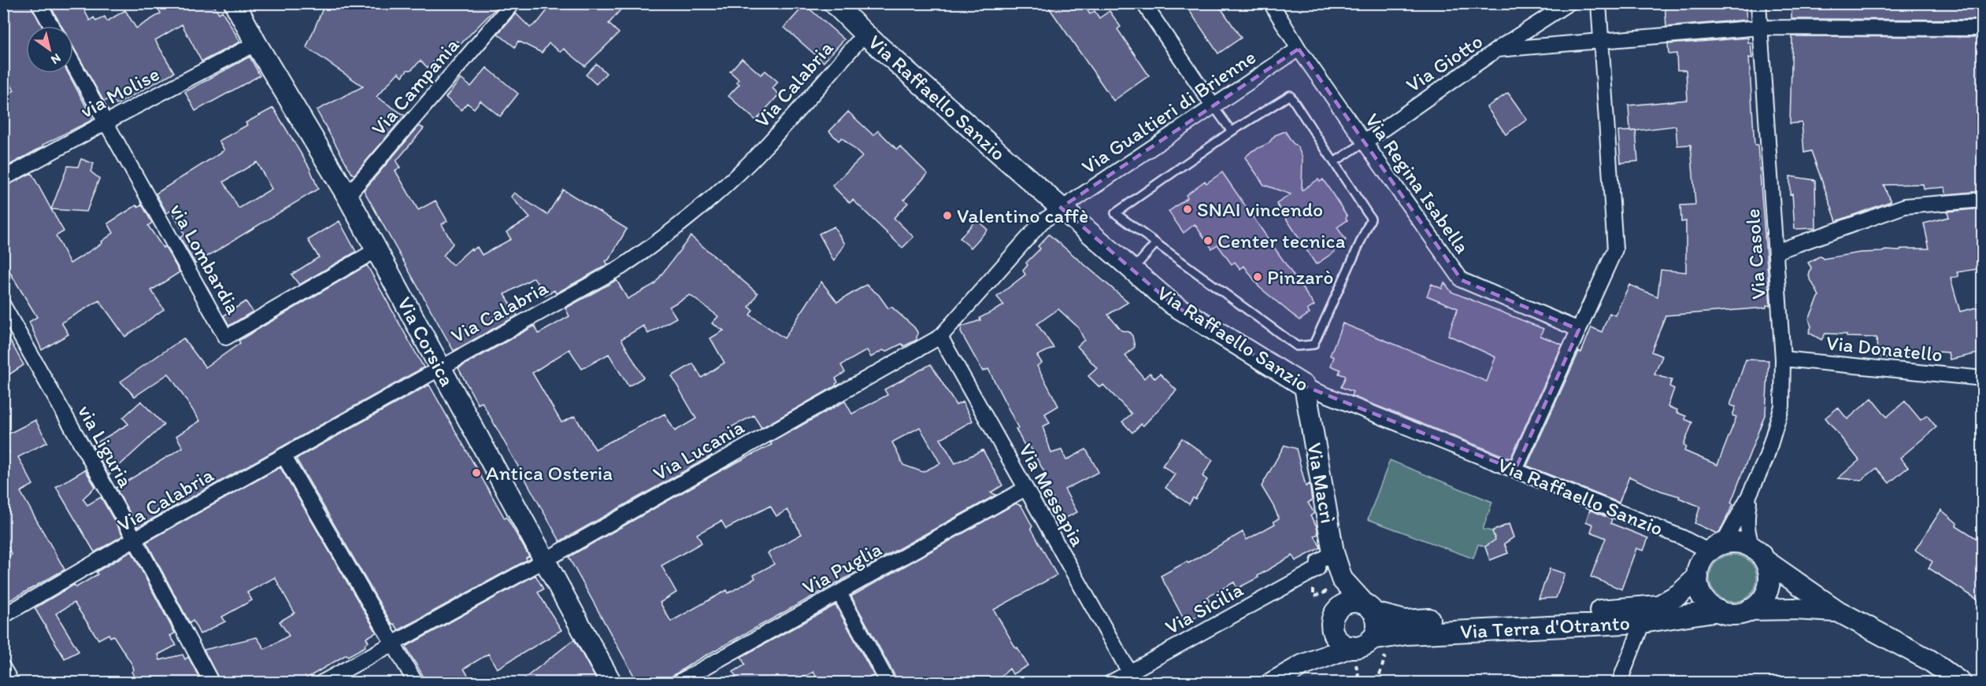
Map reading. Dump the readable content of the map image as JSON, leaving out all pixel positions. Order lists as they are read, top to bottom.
{
  "streets": {
    "street": [
      "Via Giotto",
      "Via Calabria",
      "Via Campania",
      "via Molise",
      "Via Raffaello Sanzio",
      "Via Gualtieri di Brienne",
      "Via Regina Isabella",
      "Via Casole",
      "via Lombardia",
      "Via Corsica",
      "Via Donatello",
      "via Liguria",
      "Via Lucania",
      "Via Macrì",
      "Via Messapia",
      "Via Puglia",
      "Via Sicilia",
      "Via Terra d'Otranto"
    ]
  },
  "crossings": [
    ["Via Giotto", "Via Regina Isabella"],
    ["Via Giotto", "Via Casole"],
    ["Via Calabria", "Via Raffaello Sanzio"],
    ["Via Calabria", "Via Corsica"],
    ["Via Calabria", "via Liguria"],
    ["Via Campania", "Via Corsica"],
    ["via Molise", "via Lombardia"],
    ["via Molise", "Via Corsica"],
    ["Via Raffaello Sanzio", "Via Gualtieri di Brienne"],
    ["Via Raffaello Sanzio", "Via Casole"],
    ["Via Raffaello Sanzio", "Via Lucania"],
    ["Via Raffaello Sanzio", "Via Macrì"],
    ["Via Raffaello Sanzio", "Via Terra d'Otranto"],
    ["Via Gualtieri di Brienne", "Via Regina Isabella"],
    ["Via Gualtieri di Brienne", "Via Lucania"],
    ["Via Casole", "Via Donatello"],
    ["Via Casole", "Via Terra d'Otranto"],
    ["via Lombardia", "Via Corsica"],
    ["Via Corsica", "Via Lucania"],
    ["Via Lucania", "Via Messapia"],
    ["Via Macrì", "Via Sicilia"],
    ["Via Macrì", "Via Terra d'Otranto"],
    ["Via Messapia", "Via Puglia"],
    ["Via Messapia", "Via Sicilia"]
  ],
  "places": [
    "SNAI vincendo",
    "Valentino caffè",
    "Center tecnica",
    "Pinzarò",
    "Antica Osteria"
  ],
  "north": "bottom right"
}
